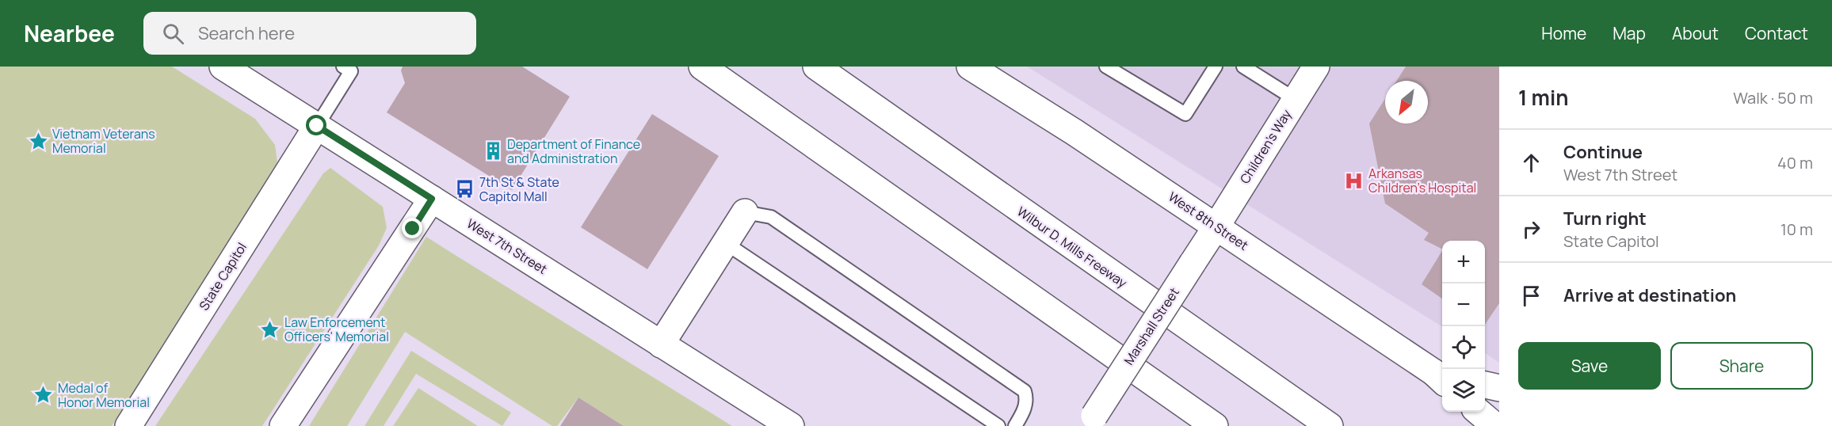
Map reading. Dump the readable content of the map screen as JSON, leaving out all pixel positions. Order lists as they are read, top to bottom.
{
  "streets": {
    "main road": [
      "Children's Way",
      "West 8th Street",
      "West 7th Street",
      "Wilbur D. Mills Freeway",
      "State Capitol",
      "Marshall Street"
    ]
  },
  "crossings": [
    ["Children's Way", "West 8th Street"],
    ["Children's Way", "Marshall Street"],
    ["West 8th Street", "Marshall Street"],
    ["West 7th Street", "State Capitol"]
  ],
  "places": {
    "place": ["Vietnam Veterans Memorial", "Law Enforcement Officers' Memorial", "Medal of Honor Memorial"],
    "building": ["Department of Finance and Administration"],
    "hospital": ["Arkansas Children's Hospital"],
    "bus stop": ["7th St & State Capitol Mall"]
  },
  "north": "bottom left",
  "page": {
    "header": "Nearbee",
    "search": "Search here",
    "nav": [
      "Home",
      "Map",
      "About",
      "Contact"
    ],
    "heading": ["1 min", "Walk · 50 m"],
    "list": [
      ["Continue", "West 7th Street", "40 m"],
      ["Turn right", "State Capitol", "10 m"],
      "Arrive at destination"
    ],
    "map_buttons": ["+", "−"],
    "buttons": ["Save", "Share"]
  }
}
